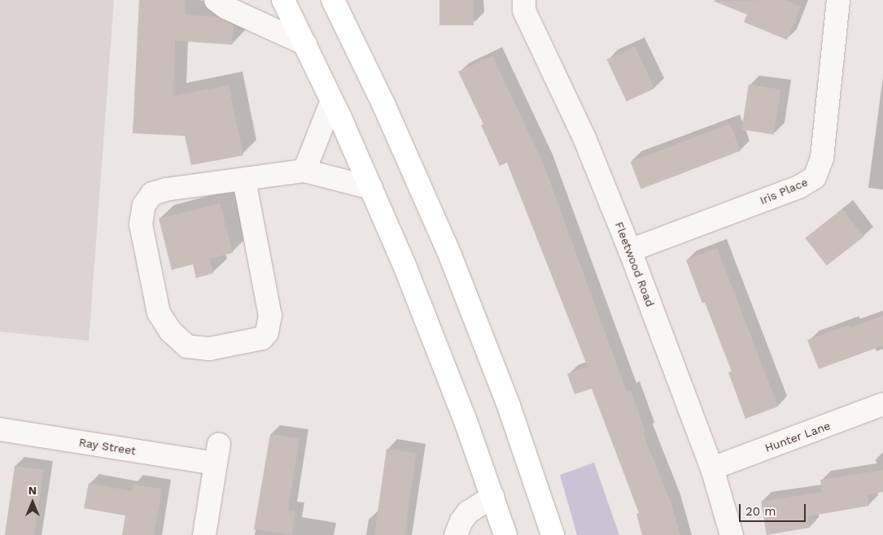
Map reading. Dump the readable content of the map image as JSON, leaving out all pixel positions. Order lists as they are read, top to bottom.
{
  "streets": {
    "street": [
      "Iris Place",
      "Fleetwood Road",
      "Hunter Lane",
      "Ray Street"
    ]
  },
  "crossings": [
    ["Iris Place", "Fleetwood Road"],
    ["Fleetwood Road", "Hunter Lane"]
  ],
  "scale_bar": "20 m",
  "north": "top"
}
